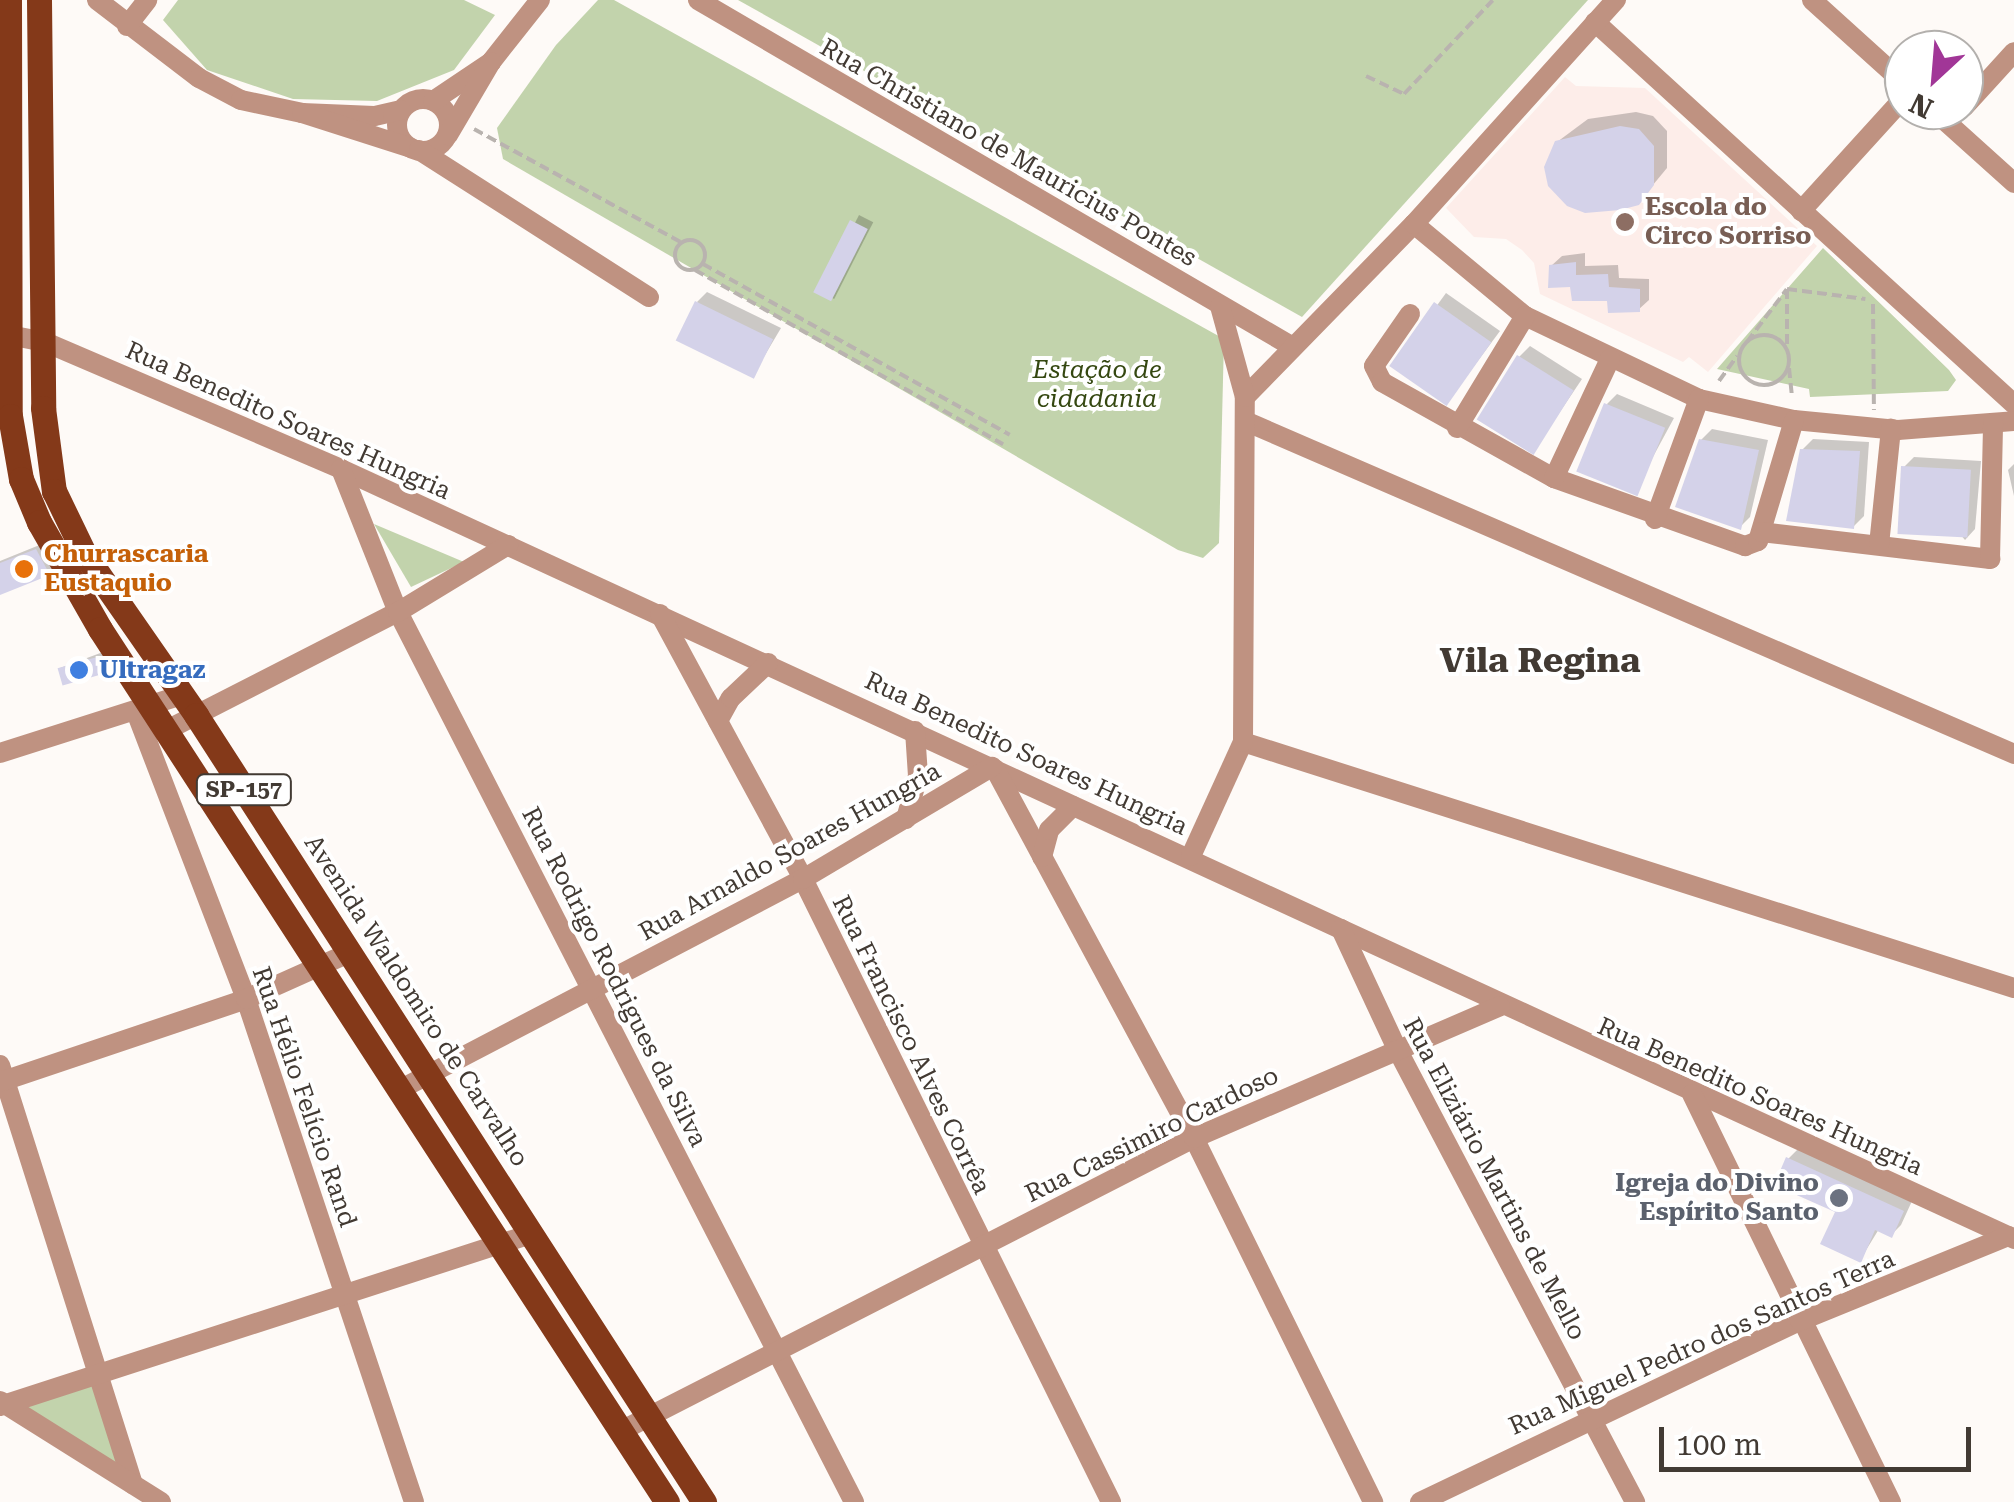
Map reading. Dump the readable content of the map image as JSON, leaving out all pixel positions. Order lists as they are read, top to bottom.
{
  "streets": {
    "main road": ["SP-157", "Avenida Waldomiro de Carvalho"],
    "street": [
      "Rua Christiano de Mauricius Pontes",
      "Rua Benedito Soares Hungria",
      "Rua Arnaldo Soares Hungria",
      "Rua Rodrigo Rodrigues da Silva",
      "Rua Francisco Alves Corrêa",
      "Rua Hélio Felício Rand",
      "Rua Cassimiro Cardoso",
      "Rua Eliziário Martins de Mello",
      "Rua Miguel Pedro dos Santos Terra"
    ]
  },
  "crossings": [
    ["Rua Benedito Soares Hungria", "SP-157"],
    ["Rua Benedito Soares Hungria", "Rua Arnaldo Soares Hungria"],
    ["Rua Benedito Soares Hungria", "Rua Rodrigo Rodrigues da Silva"],
    ["Rua Benedito Soares Hungria", "Avenida Waldomiro de Carvalho"],
    ["Rua Benedito Soares Hungria", "Rua Francisco Alves Corrêa"],
    ["Rua Benedito Soares Hungria", "Rua Cassimiro Cardoso"],
    ["Rua Benedito Soares Hungria", "Rua Eliziário Martins de Mello"],
    ["Rua Benedito Soares Hungria", "Rua Miguel Pedro dos Santos Terra"],
    ["SP-157", "Rua Arnaldo Soares Hungria"],
    ["SP-157", "Rua Hélio Felício Rand"],
    ["SP-157", "Rua Cassimiro Cardoso"],
    ["Rua Arnaldo Soares Hungria", "Rua Rodrigo Rodrigues da Silva"],
    ["Rua Arnaldo Soares Hungria", "Avenida Waldomiro de Carvalho"],
    ["Rua Arnaldo Soares Hungria", "Rua Francisco Alves Corrêa"],
    ["Rua Rodrigo Rodrigues da Silva", "Rua Cassimiro Cardoso"],
    ["Avenida Waldomiro de Carvalho", "Rua Cassimiro Cardoso"],
    ["Rua Francisco Alves Corrêa", "Rua Cassimiro Cardoso"],
    ["Rua Cassimiro Cardoso", "Rua Eliziário Martins de Mello"],
    ["Rua Eliziário Martins de Mello", "Rua Miguel Pedro dos Santos Terra"]
  ],
  "districts": ["Vila Regina"],
  "parks": ["Estação de cidadania"],
  "places": [
    "Escola do Circo Sorriso",
    "Churrascaria Eustaquio",
    "Ultragaz",
    "Igreja do Divino Espírito Santo"
  ],
  "scale_bar": "100 m",
  "north": "bottom left"
}
